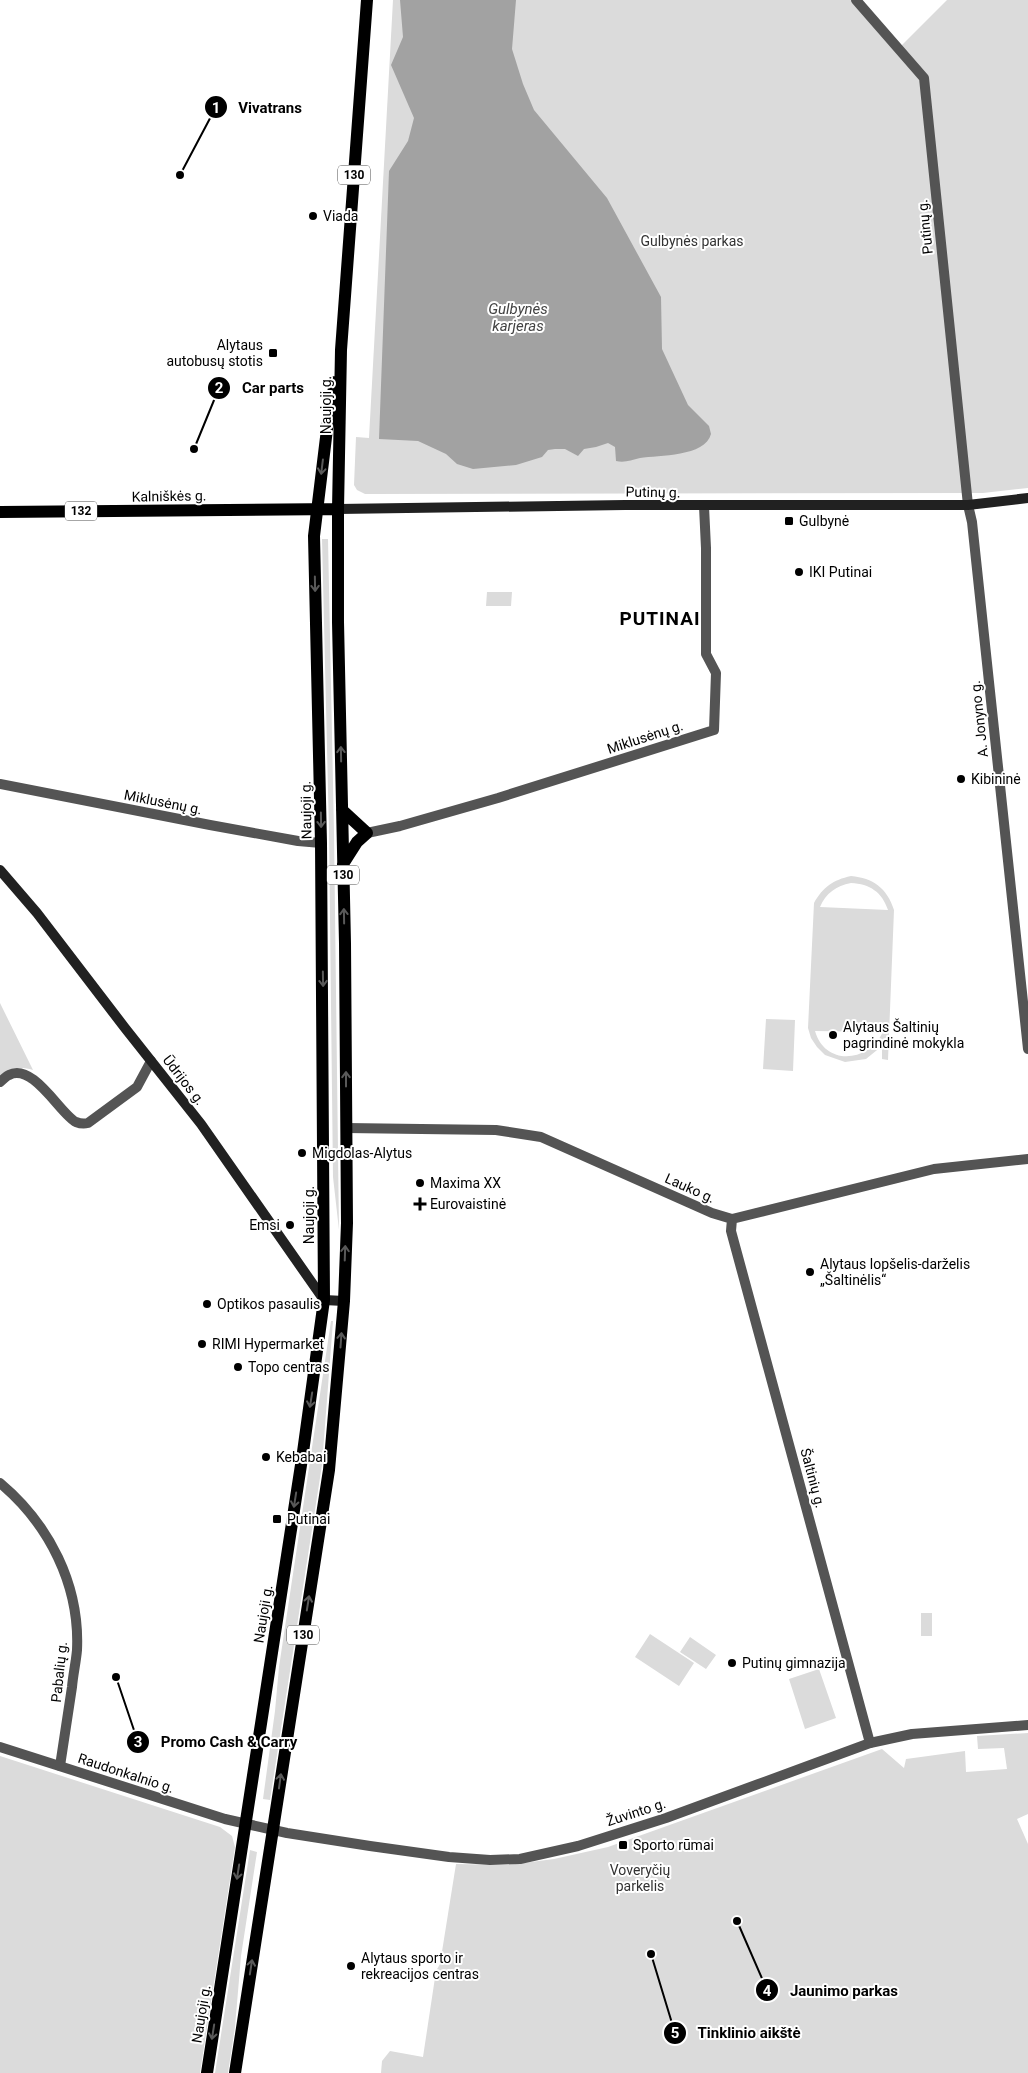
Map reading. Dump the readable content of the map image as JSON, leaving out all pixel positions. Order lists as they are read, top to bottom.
{
  "streets": {
    "main road": [
      "130",
      "Putinų g.",
      "Naujoji g.",
      "Kalniškės g.",
      "132",
      "Ūdrijos g."
    ],
    "street": [
      "A. Jonyno g.",
      "Miklusėnų g.",
      "Lauko g.",
      "Šaltinių g.",
      "Pabalių g.",
      "Raudonkalnio g.",
      "Žuvinto g."
    ]
  },
  "crossings": [
    ["Putinų g.", "Naujoji g."],
    ["Putinų g.", "Kalniškės g."],
    ["Putinų g.", "A. Jonyno g."],
    ["Putinų g.", "Miklusėnų g."],
    ["Naujoji g.", "Kalniškės g."],
    ["Naujoji g.", "Miklusėnų g."],
    ["Naujoji g.", "Ūdrijos g."],
    ["Naujoji g.", "Lauko g."],
    ["Naujoji g.", "Raudonkalnio g."],
    ["Naujoji g.", "Žuvinto g."],
    ["Lauko g.", "Šaltinių g."],
    ["Šaltinių g.", "Žuvinto g."],
    ["Pabalių g.", "Raudonkalnio g."],
    ["Raudonkalnio g.", "Žuvinto g."]
  ],
  "districts": ["PUTINAI"],
  "water": ["Gulbynės karjeras"],
  "parks": ["Gulbynės parkas", "Voveryčių parkelis"],
  "places": {
    "other": [
      "Vivatrans",
      "Viada",
      "Car parts",
      "IKI Putinai",
      "Kibininė",
      "Alytaus Šaltinių pagrindinė mokykla",
      "Migdolas-Alytus",
      "Maxima XX",
      "Emsi",
      "Alytaus lopšelis-darželis „Šaltinėlis“",
      "Optikos pasaulis",
      "RIMI Hypermarket",
      "Topo centras",
      "Kebabai",
      "Putinų gimnazija",
      "Promo Cash & Carry",
      "Jaunimo parkas",
      "Tinklinio aikštė",
      "Alytaus sporto ir rekreacijos centras"
    ],
    "transit": [
      "Alytaus autobusų stotis",
      "Gulbynė",
      "Putinai",
      "Sporto rūmai"
    ],
    "health": ["Eurovaistinė"]
  }
}
